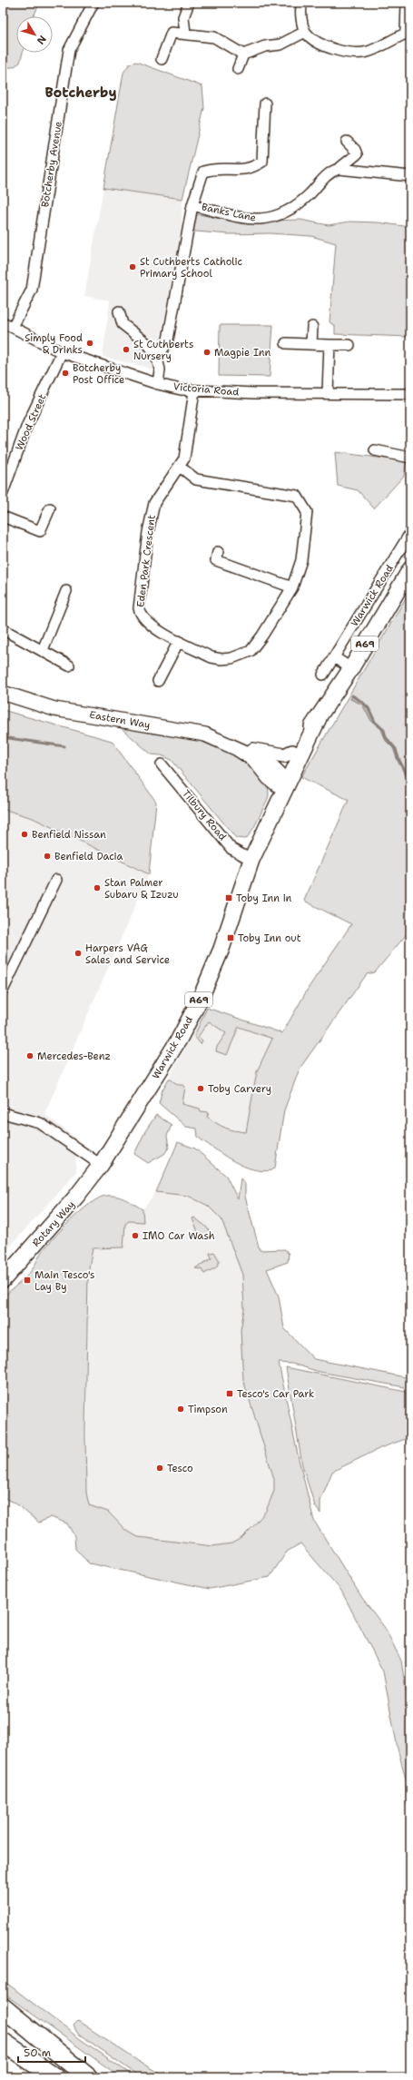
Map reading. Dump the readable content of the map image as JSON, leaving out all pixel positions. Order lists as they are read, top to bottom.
{
  "streets": {
    "main road": ["Warwick Road", "A69", "Rotary Way"],
    "street": [
      "Botcherby Avenue",
      "Banks Lane",
      "Victoria Road",
      "Wood Street",
      "Eden Park Crescent",
      "Eastern Way",
      "Tilbury Road"
    ]
  },
  "crossings": [
    ["Botcherby Avenue", "Victoria Road"],
    ["Victoria Road", "Wood Street"],
    ["Victoria Road", "Eden Park Crescent"],
    ["Warwick Road", "Eastern Way"],
    ["Warwick Road", "Tilbury Road"],
    ["Warwick Road", "Rotary Way"]
  ],
  "districts": ["Botcherby"],
  "places": {
    "other": [
      "St Cuthberts Catholic Primary School",
      "Simply Food & Drinks",
      "St Cuthberts Nursery",
      "Magpie Inn",
      "Botcherby Post Office",
      "Benfield Nissan",
      "Benfield Dacia",
      "Stan Palmer Subaru & Izuzu",
      "Harpers VAG Sales and Service",
      "Mercedes-Benz",
      "Toby Carvery",
      "IMO Car Wash",
      "Timpson",
      "Tesco"
    ],
    "transit": [
      "Toby Inn in",
      "Toby Inn out",
      "Main Tesco's Lay By",
      "Tesco's Car Park"
    ]
  },
  "scale_bar": "50 m",
  "north": "bottom right"
}
